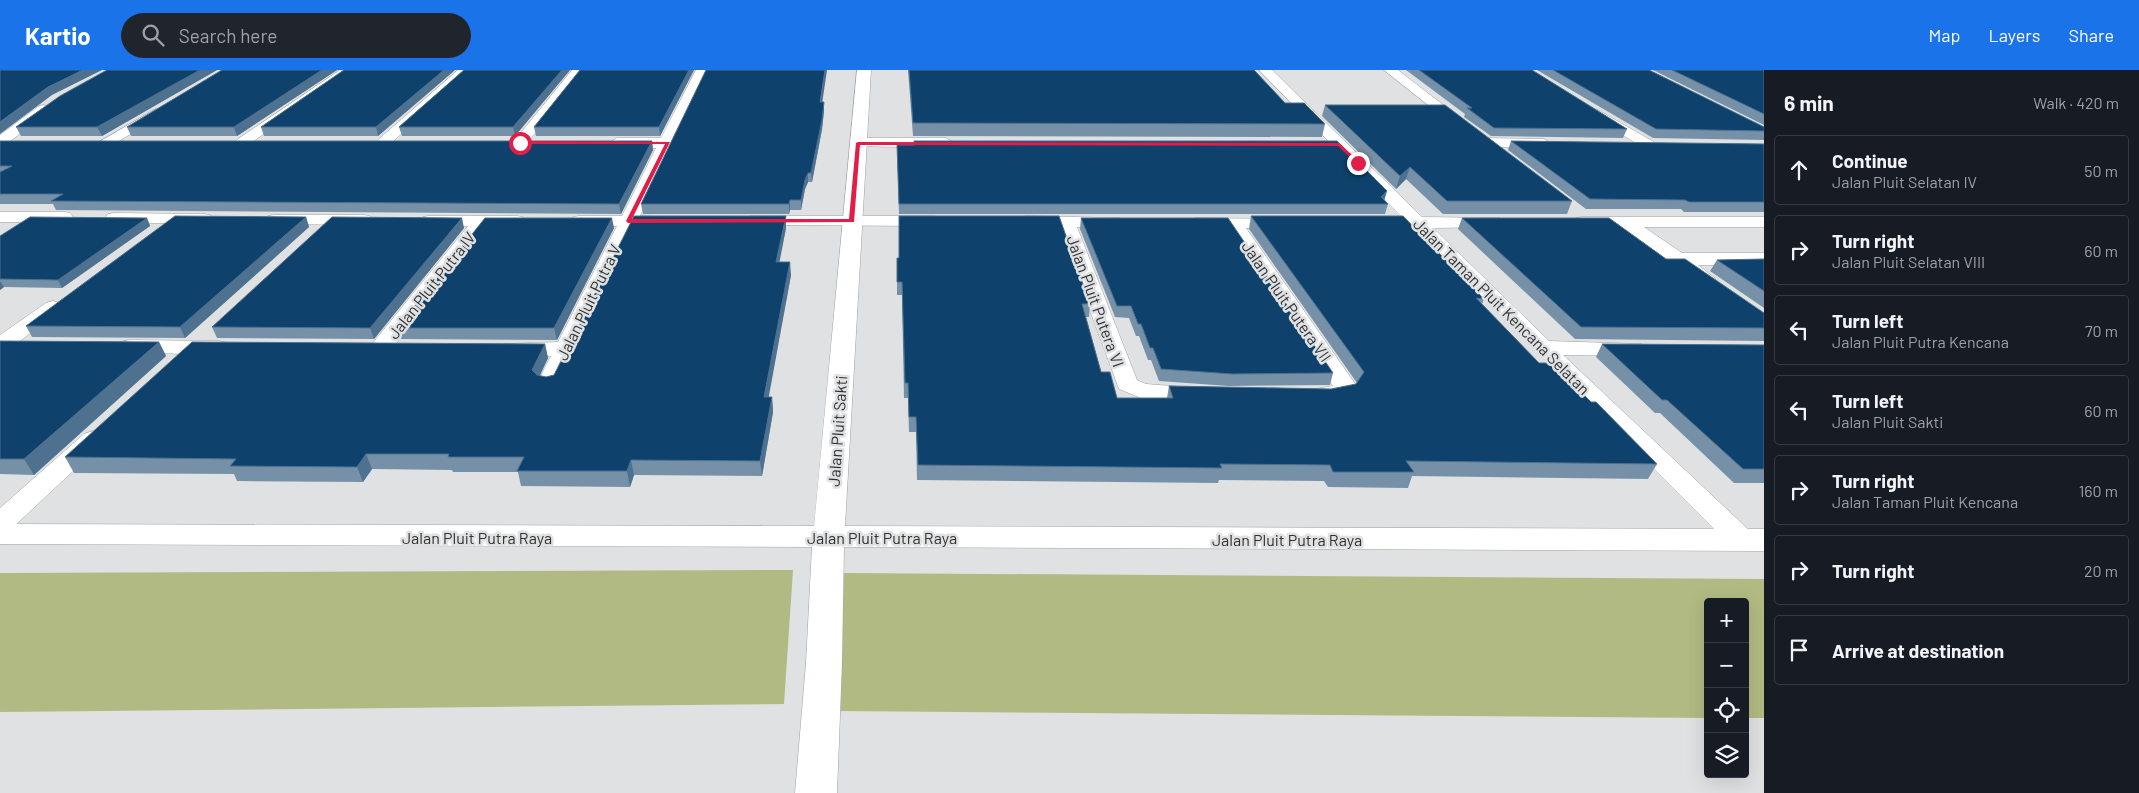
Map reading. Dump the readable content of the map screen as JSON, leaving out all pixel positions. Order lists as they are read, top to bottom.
{
  "streets": {
    "street": [
      "Jalan Pluit Putra IV",
      "Jalan Pluit Putera VI",
      "Jalan Pluit Putera VII",
      "Jalan Pluit Putra V",
      "Jalan Taman Pluit Kencana Selatan",
      "Jalan Pluit Sakti",
      "Jalan Pluit Putra Raya"
    ]
  },
  "crossings": [
    ["Jalan Taman Pluit Kencana Selatan", "Jalan Pluit Putra Raya"],
    ["Jalan Pluit Sakti", "Jalan Pluit Putra Raya"]
  ],
  "page": {
    "header": "Kartio",
    "search": "Search here",
    "nav": ["Map", "Layers", "Share"],
    "heading": ["6 min", "Walk · 420 m"],
    "list": [
      ["Continue", "Jalan Pluit Selatan IV", "50 m"],
      ["Turn right", "Jalan Pluit Selatan VIII", "60 m"],
      ["Turn left", "Jalan Pluit Putra Kencana", "70 m"],
      ["Turn left", "Jalan Pluit Sakti", "60 m"],
      ["Turn right", "Jalan Taman Pluit Kencana", "160 m"],
      ["Turn right", "20 m"],
      "Arrive at destination"
    ],
    "map_buttons": ["+", "−"]
  }
}
